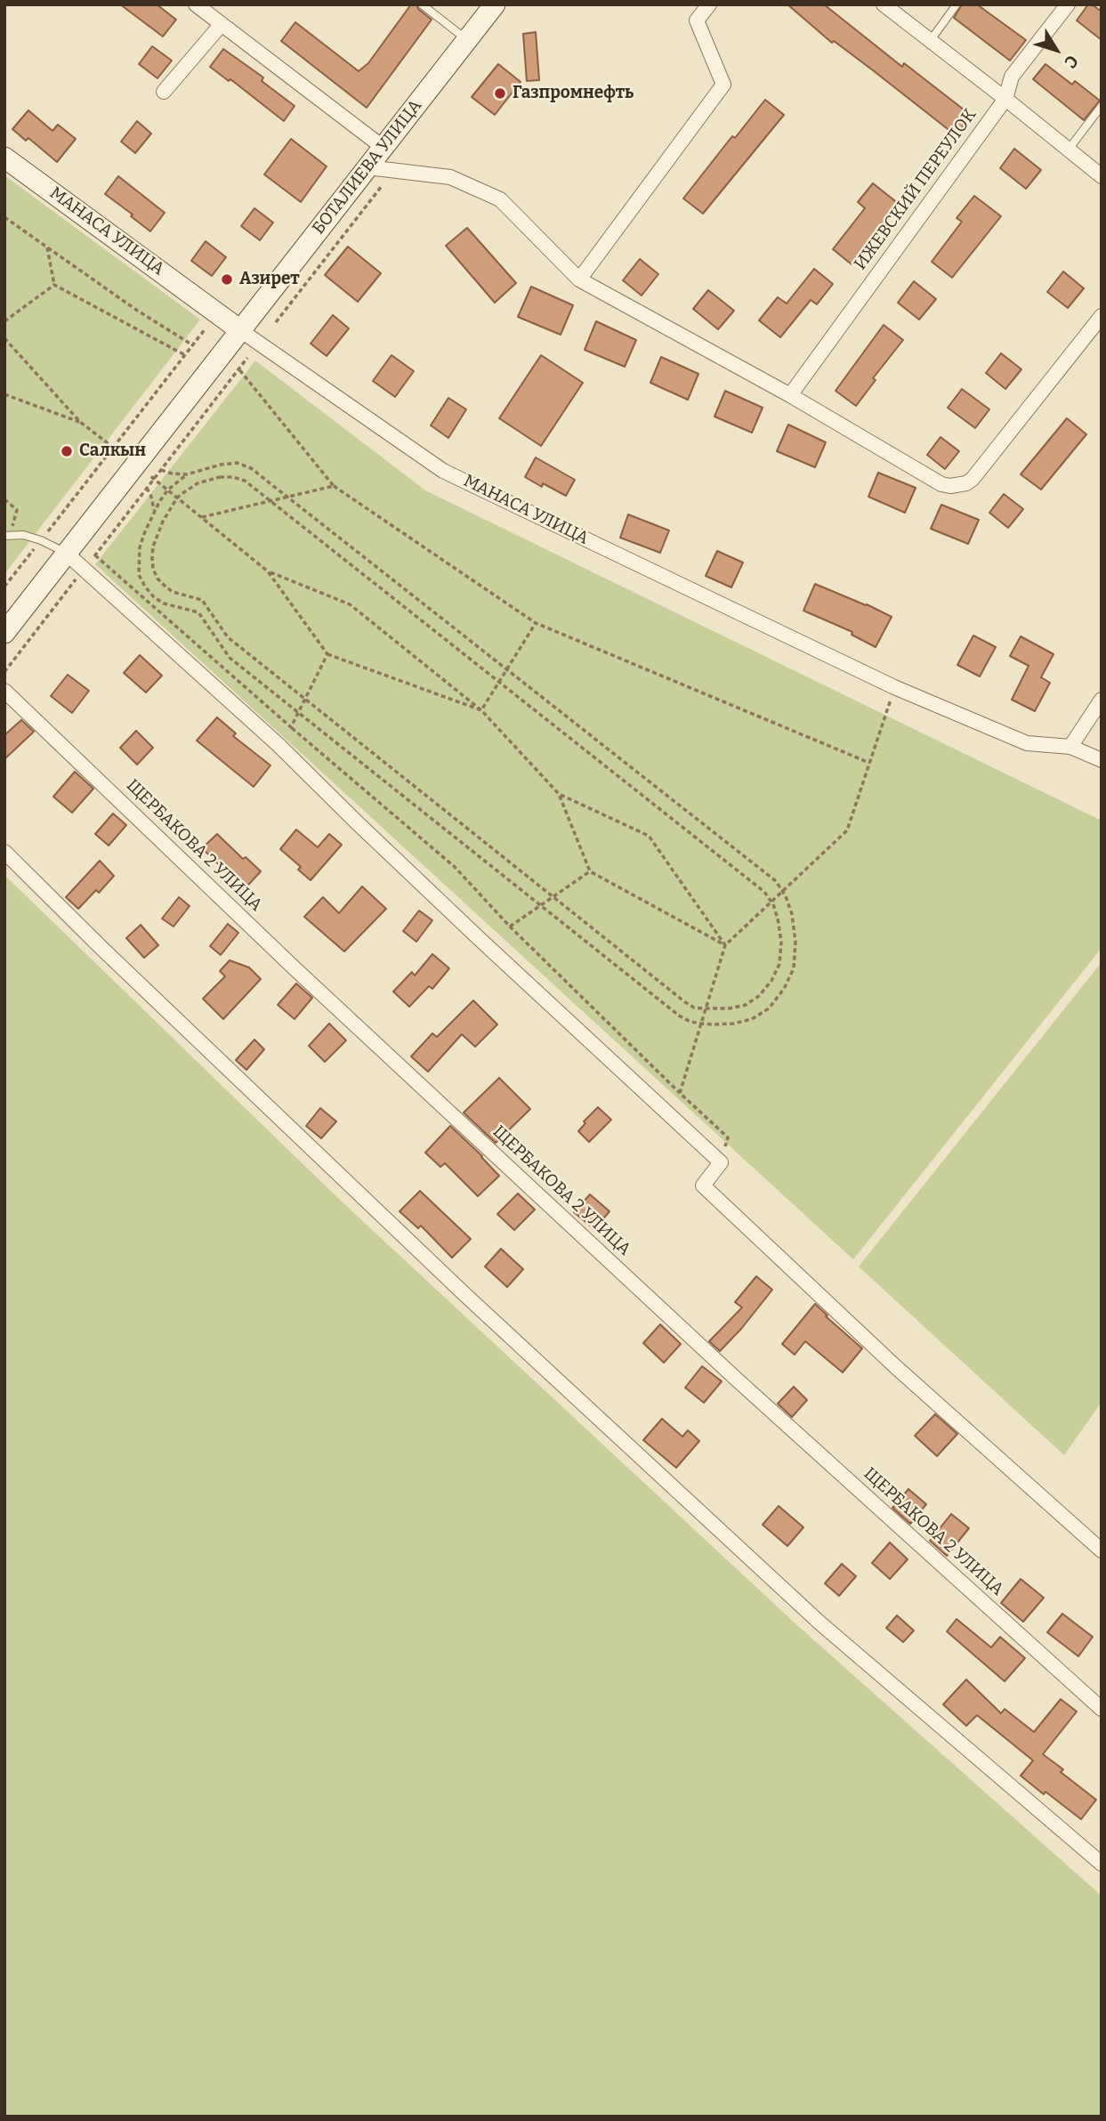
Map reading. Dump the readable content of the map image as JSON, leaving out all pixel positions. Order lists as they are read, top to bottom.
{
  "streets": {
    "street": [
      "БОТАЛИЕВА УЛИЦА",
      "ИЖЕВСКИЙ ПЕРЕУЛОК",
      "МАНАСА УЛИЦА",
      "ЩЕРБАКОВА 2 УЛИЦА"
    ]
  },
  "crossings": [
    ["БОТАЛИЕВА УЛИЦА", "МАНАСА УЛИЦА"]
  ],
  "places": ["Газпромнефть", "Азирет", "Салкын"],
  "north": "bottom right"
}
